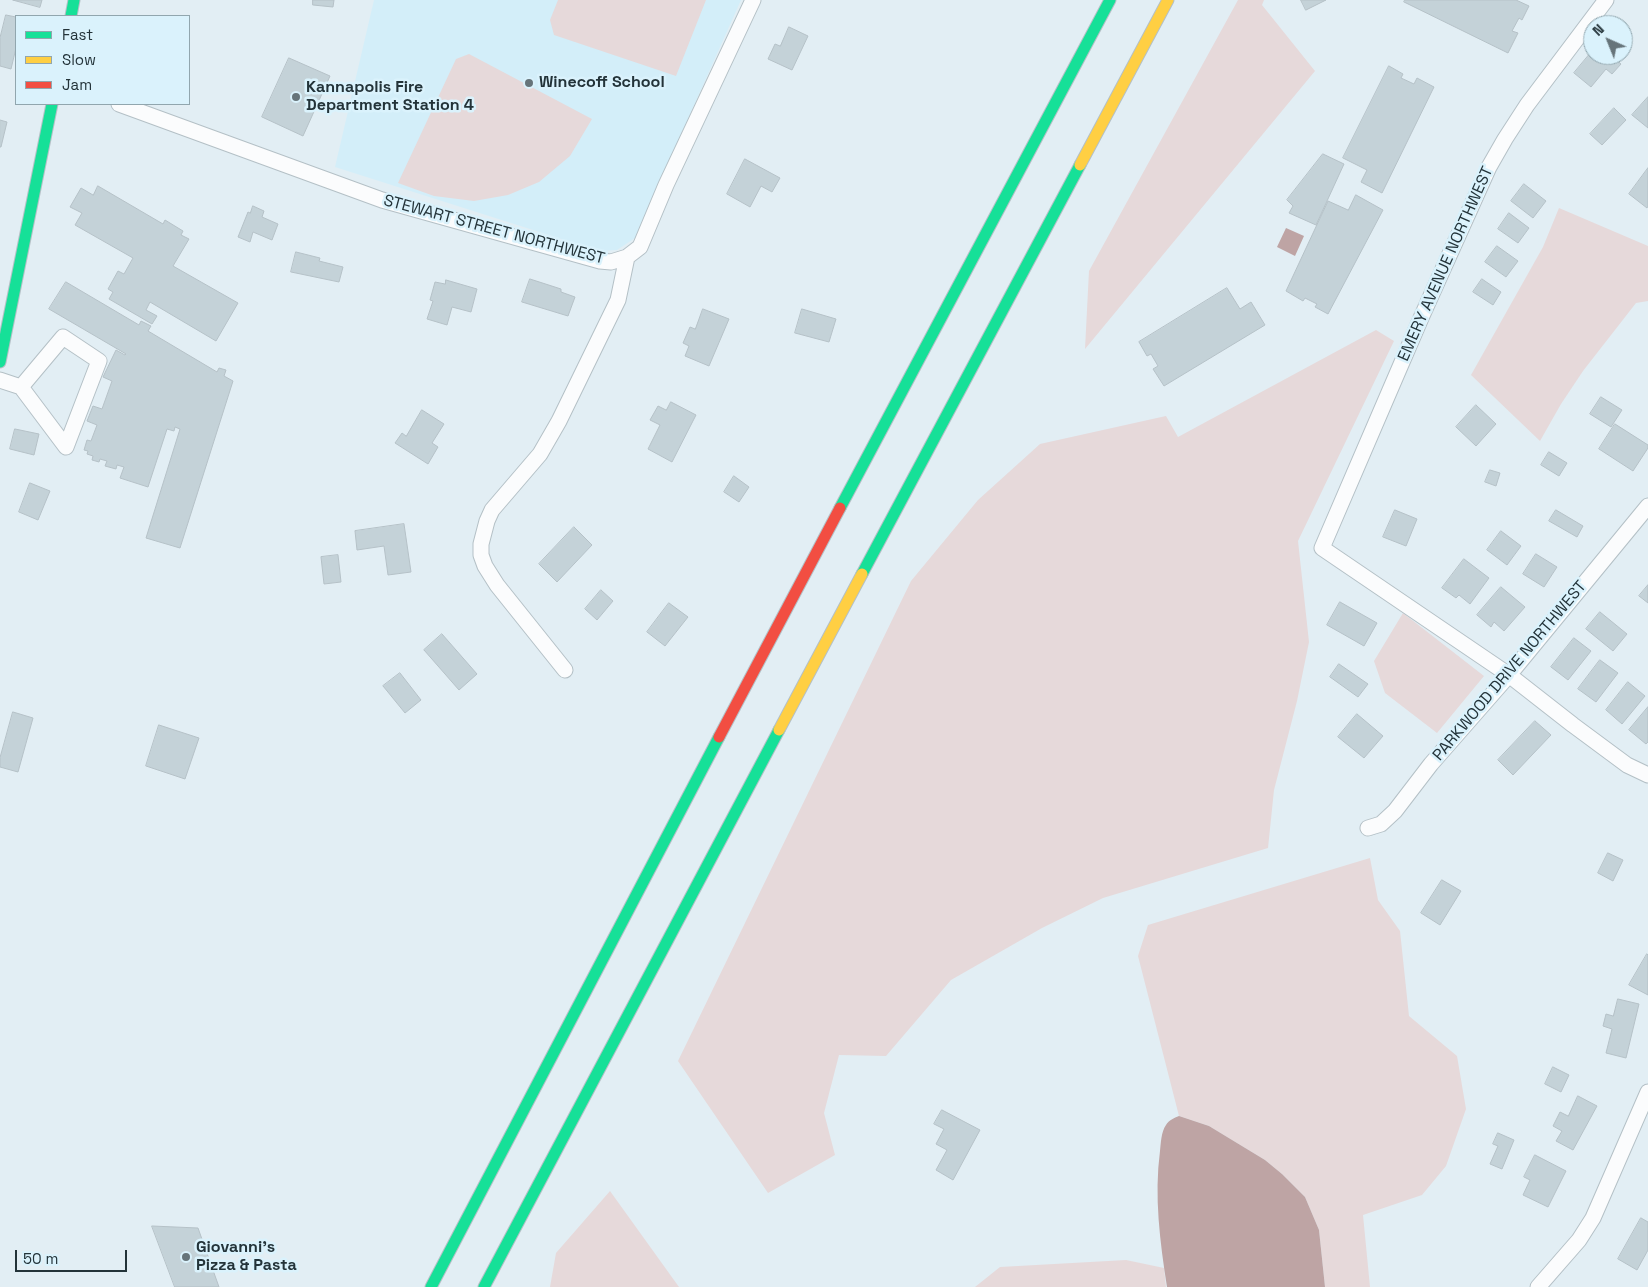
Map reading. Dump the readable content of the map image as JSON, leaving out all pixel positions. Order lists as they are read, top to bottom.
{
  "streets": {
    "street": ["STEWART STREET NORTHWEST", "EMERY AVENUE NORTHWEST", "PARKWOOD DRIVE NORTHWEST"]
  },
  "crossings": [
    ["EMERY AVENUE NORTHWEST", "PARKWOOD DRIVE NORTHWEST"]
  ],
  "places": ["Winecoff School", "Kannapolis Fire Department Station 4", "Giovanni's Pizza & Pasta"],
  "legend": ["Fast", "Slow", "Jam"],
  "scale_bar": "50 m",
  "north": "top left"
}
